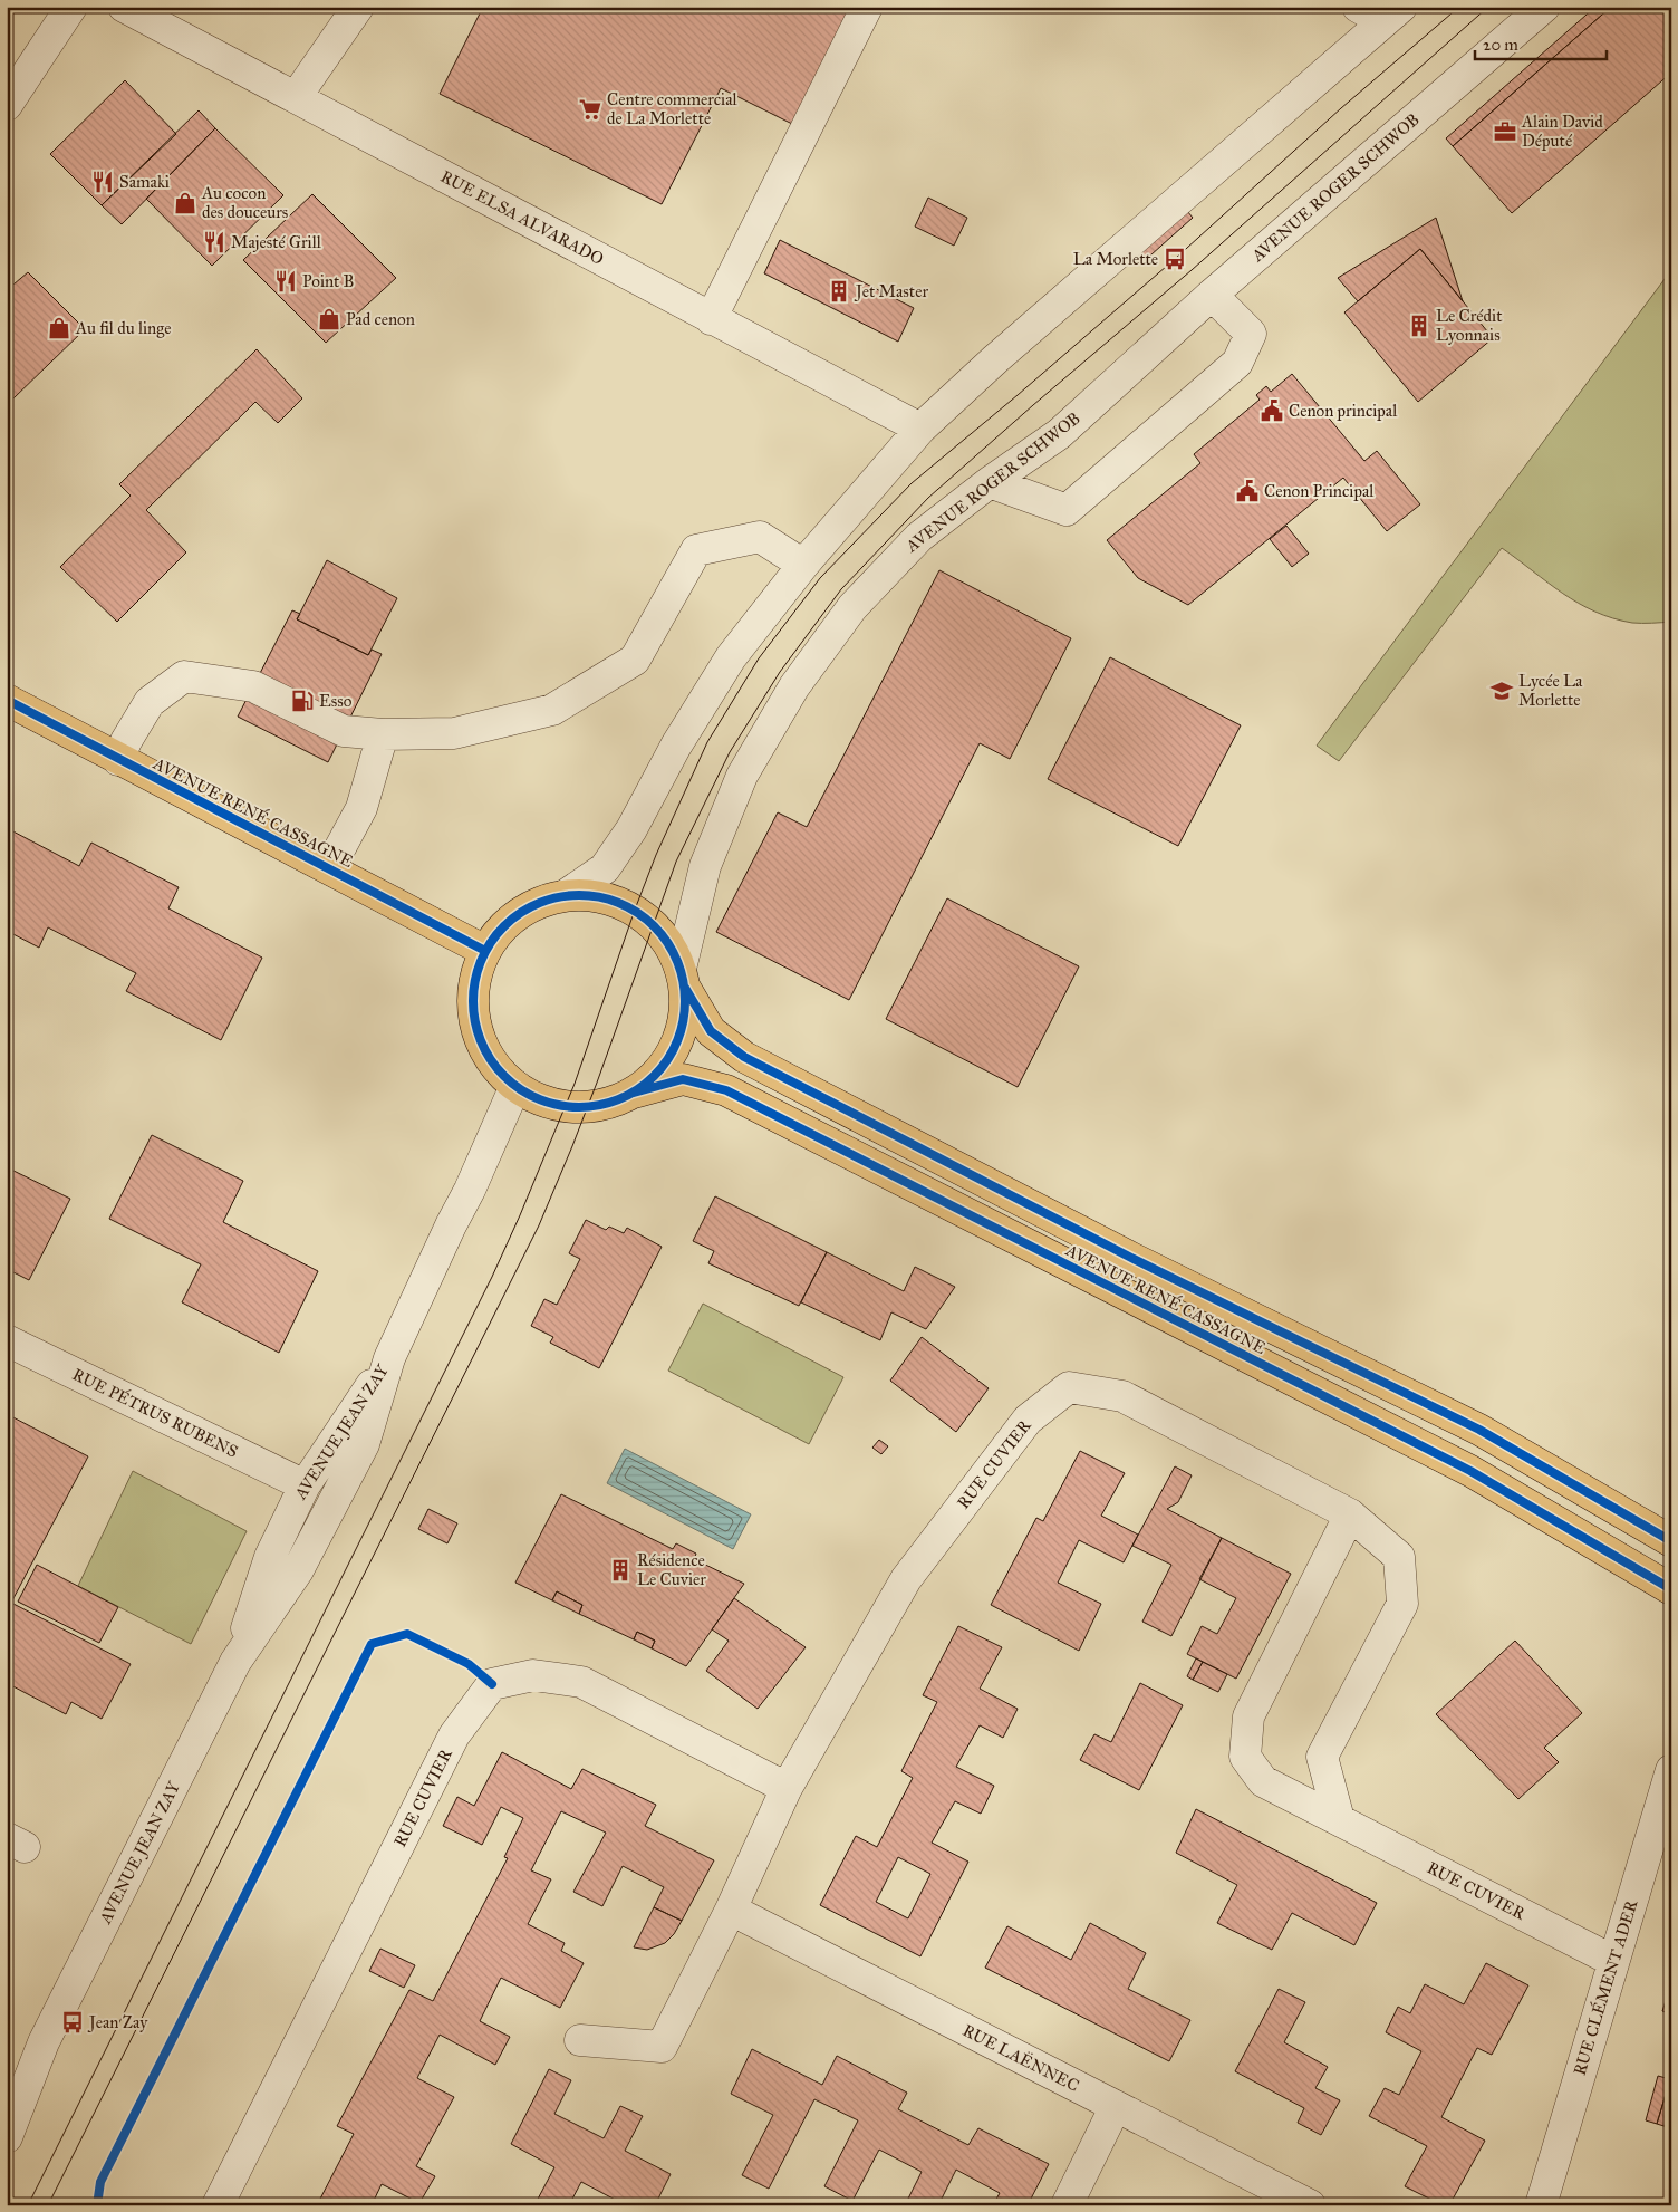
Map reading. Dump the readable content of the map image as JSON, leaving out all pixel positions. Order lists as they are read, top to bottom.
{
  "streets": {
    "main road": ["AVENUE RENÉ CASSAGNE"],
    "street": [
      "AVENUE ROGER SCHWOB",
      "RUE ELSA ALVARADO",
      "RUE PÉTRUS RUBENS",
      "AVENUE JEAN ZAY",
      "RUE CUVIER",
      "RUE CLÉMENT ADER",
      "RUE LAËNNEC"
    ]
  },
  "crossings": [
    ["AVENUE ROGER SCHWOB", "AVENUE RENÉ CASSAGNE"],
    ["AVENUE RENÉ CASSAGNE", "AVENUE JEAN ZAY"],
    ["RUE PÉTRUS RUBENS", "AVENUE JEAN ZAY"],
    ["RUE CUVIER", "RUE CLÉMENT ADER"],
    ["RUE CUVIER", "RUE LAËNNEC"]
  ],
  "places": {
    "supermarket": ["Centre commercial de La Morlette"],
    "office": ["Alain David Député"],
    "restaurant": ["Samaki", "Majesté Grill", "Point B"],
    "shop": ["Au cocon des douceurs", "Pad cenon", "Au fil du linge"],
    "bus stop": ["La Morlette", "Jean Zay"],
    "building": ["Jet Master", "Le Crédit Lyonnais", "Résidence Le Cuvier"],
    "public building": ["Cenon principal", "Cenon Principal"],
    "school or university": ["Lycée La Morlette"],
    "fuel station": ["Esso"]
  },
  "scale_bar": "20 m"
}
